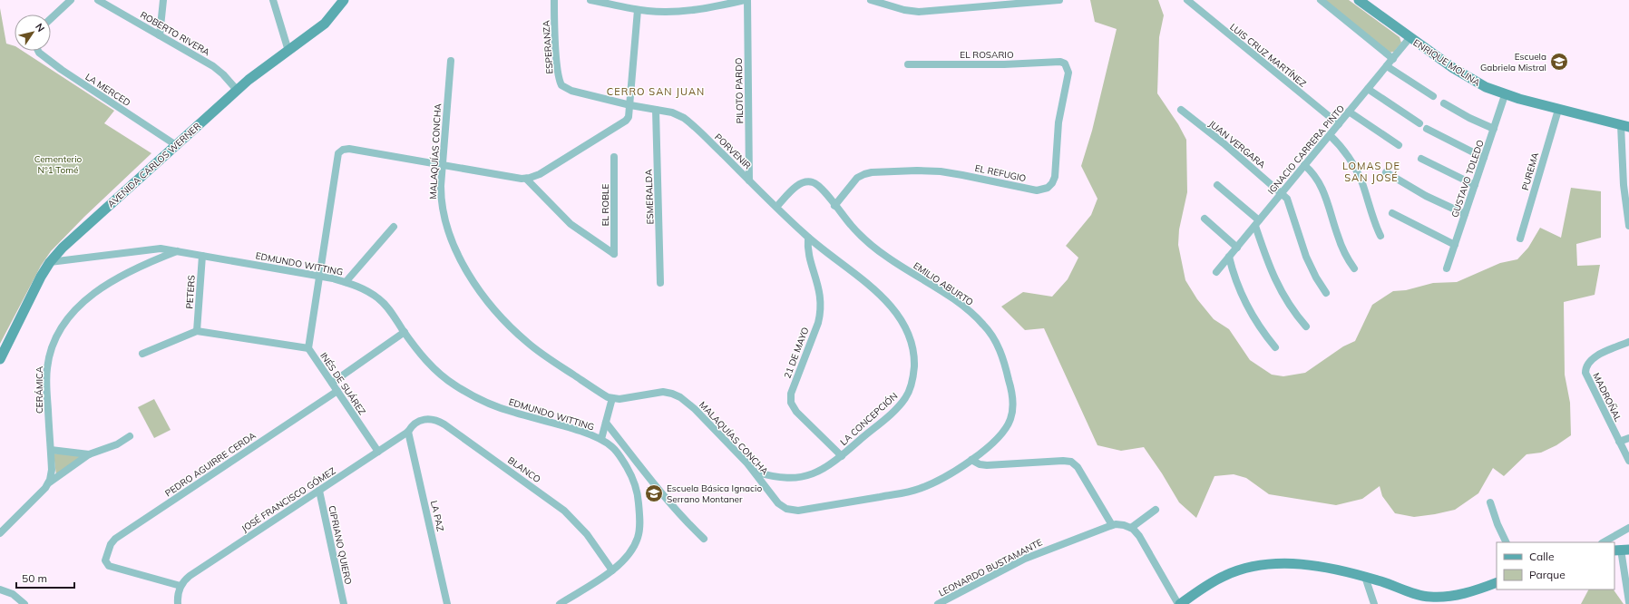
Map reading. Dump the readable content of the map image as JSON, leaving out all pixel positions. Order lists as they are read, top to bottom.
{
  "streets": {
    "main road": ["ENRIQUE MOLINA", "AVENIDA CARLOS WERNER"],
    "street": [
      "ROBERTO RIVERA",
      "ESPERANZA",
      "EL ROSARIO",
      "LUIS CRUZ MARTÍNEZ",
      "LA MERCED",
      "PILOTO PARDO",
      "JUAN VERGARA",
      "IGNACIO CARRERA PINTO",
      "MALAQUÍAS CONCHA",
      "PORVENIR",
      "PUREMA",
      "EL REFUGIO",
      "GUSTAVO TOLEDO",
      "ESMERALDA",
      "EL ROBLE",
      "EDMUNDO WITTING",
      "EMILIO ABURTO",
      "PETERS",
      "21 DE MAYO",
      "INÉS DE SUÁREZ",
      "CERÁMICA",
      "MADROÑAL",
      "LA CONCEPCIÓN",
      "PEDRO AGUIRRE CERDA",
      "BLANCO",
      "JOSÉ FRANCISCO GÓMEZ",
      "LA PAZ",
      "CIPRIANO QUIERO",
      "LEONARDO BUSTAMANTE"
    ]
  },
  "crossings": [
    ["ROBERTO RIVERA", "AVENIDA CARLOS WERNER"],
    ["ESPERANZA", "PORVENIR"],
    ["EL ROSARIO", "EL REFUGIO"],
    ["LUIS CRUZ MARTÍNEZ", "IGNACIO CARRERA PINTO"],
    ["ENRIQUE MOLINA", "IGNACIO CARRERA PINTO"],
    ["ENRIQUE MOLINA", "PUREMA"],
    ["ENRIQUE MOLINA", "GUSTAVO TOLEDO"],
    ["LA MERCED", "AVENIDA CARLOS WERNER"],
    ["PILOTO PARDO", "PORVENIR"],
    ["JUAN VERGARA", "IGNACIO CARRERA PINTO"],
    ["MALAQUÍAS CONCHA", "EMILIO ABURTO"],
    ["MALAQUÍAS CONCHA", "INÉS DE SUÁREZ"],
    ["MALAQUÍAS CONCHA", "LA CONCEPCIÓN"],
    ["PORVENIR", "ESMERALDA"],
    ["PORVENIR", "EMILIO ABURTO"],
    ["PORVENIR", "21 DE MAYO"],
    ["PORVENIR", "LA CONCEPCIÓN"],
    ["AVENIDA CARLOS WERNER", "EDMUNDO WITTING"],
    ["EL REFUGIO", "EMILIO ABURTO"],
    ["EDMUNDO WITTING", "PETERS"],
    ["EDMUNDO WITTING", "INÉS DE SUÁREZ"],
    ["EDMUNDO WITTING", "CERÁMICA"],
    ["EDMUNDO WITTING", "BLANCO"],
    ["21 DE MAYO", "LA CONCEPCIÓN"],
    ["INÉS DE SUÁREZ", "PEDRO AGUIRRE CERDA"],
    ["INÉS DE SUÁREZ", "JOSÉ FRANCISCO GÓMEZ"],
    ["PEDRO AGUIRRE CERDA", "JOSÉ FRANCISCO GÓMEZ"],
    ["BLANCO", "JOSÉ FRANCISCO GÓMEZ"],
    ["BLANCO", "LA PAZ"],
    ["JOSÉ FRANCISCO GÓMEZ", "LA PAZ"],
    ["JOSÉ FRANCISCO GÓMEZ", "CIPRIANO QUIERO"]
  ],
  "districts": ["CERRO SAN JUAN", "LOMAS DE SAN JOSÉ"],
  "parks": ["Cementerio N°1 Tomé"],
  "places": {
    "school or university": ["Escuela Gabriela Mistral", "Escuela Básica Ignacio Serrano Montaner"]
  },
  "legend": ["Calle", "Parque"],
  "scale_bar": "50 m",
  "north": "top right"
}
